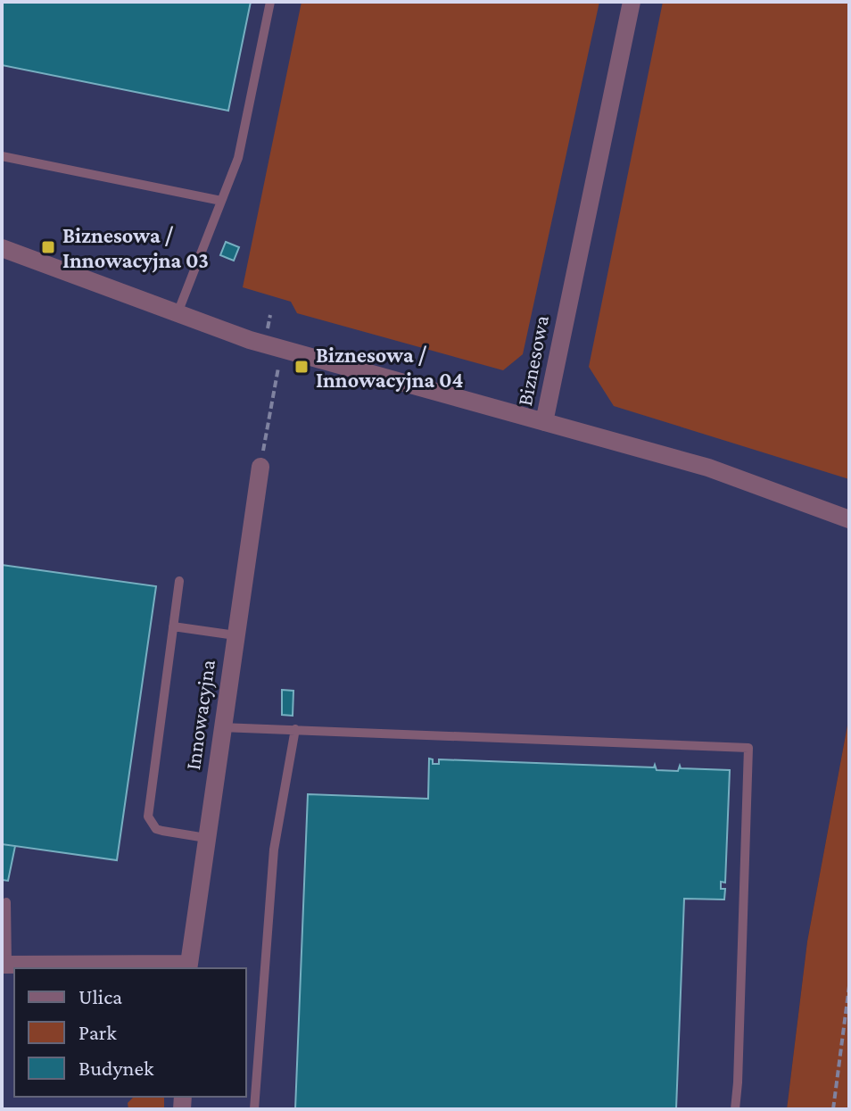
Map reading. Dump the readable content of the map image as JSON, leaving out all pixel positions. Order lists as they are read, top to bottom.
{
  "streets": {
    "street": ["Biznesowa", "Innowacyjna"]
  },
  "places": {
    "transit": ["Biznesowa / Innowacyjna 03", "Biznesowa / Innowacyjna 04"]
  },
  "legend": ["Ulica", "Park", "Budynek"]
}
